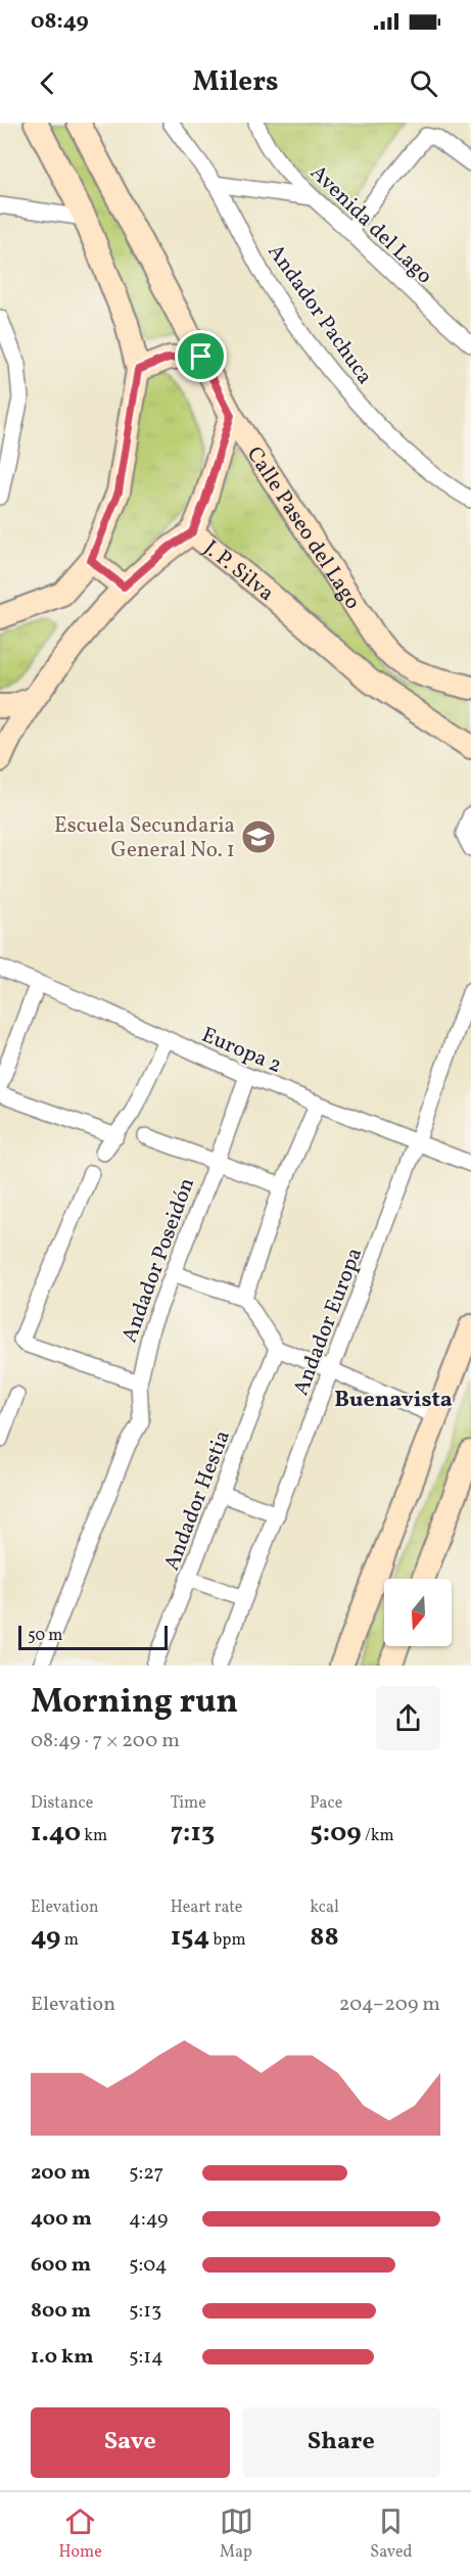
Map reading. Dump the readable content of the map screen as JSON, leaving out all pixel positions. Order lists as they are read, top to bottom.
{
  "streets": {
    "street": [
      "Avenida del Lago",
      "Andador Pachuca",
      "Calle Paseo del Lago",
      "J. P. Silva",
      "Europa 2",
      "Andador Poseidón",
      "Andador Europa",
      "Andador Hestia"
    ]
  },
  "crossings": [
    ["Europa 2", "Andador Poseidón"],
    ["Europa 2", "Andador Europa"]
  ],
  "districts": ["Buenavista"],
  "places": {
    "school or university": ["Escuela Secundaria General No. 1"]
  },
  "scale_bar": "50 m",
  "north": "bottom",
  "page": {
    "status": "08:49",
    "header": "Milers",
    "scale": "50 m",
    "heading": ["Morning run", "08:49 · 7 × 200 m"],
    "stats": [
      ["Distance", "1.40 km"],
      ["Time", "7:13"],
      ["Pace", "5:09 /km"],
      ["Elevation", "49 m"],
      ["Heart rate", "154 bpm"],
      ["kcal", "88"]
    ],
    "chart": ["Elevation", "204–209 m"],
    "list": [
      {
        "name": "200 m",
        "note": "5:27"
      },
      {
        "name": "400 m",
        "note": "4:49"
      },
      {
        "name": "600 m",
        "note": "5:04"
      },
      {
        "name": "800 m",
        "note": "5:13"
      },
      {
        "name": "1.0 km",
        "note": "5:14"
      }
    ],
    "buttons": ["Save", "Share"],
    "tabs": ["Home", "Map", "Saved"]
  }
}
